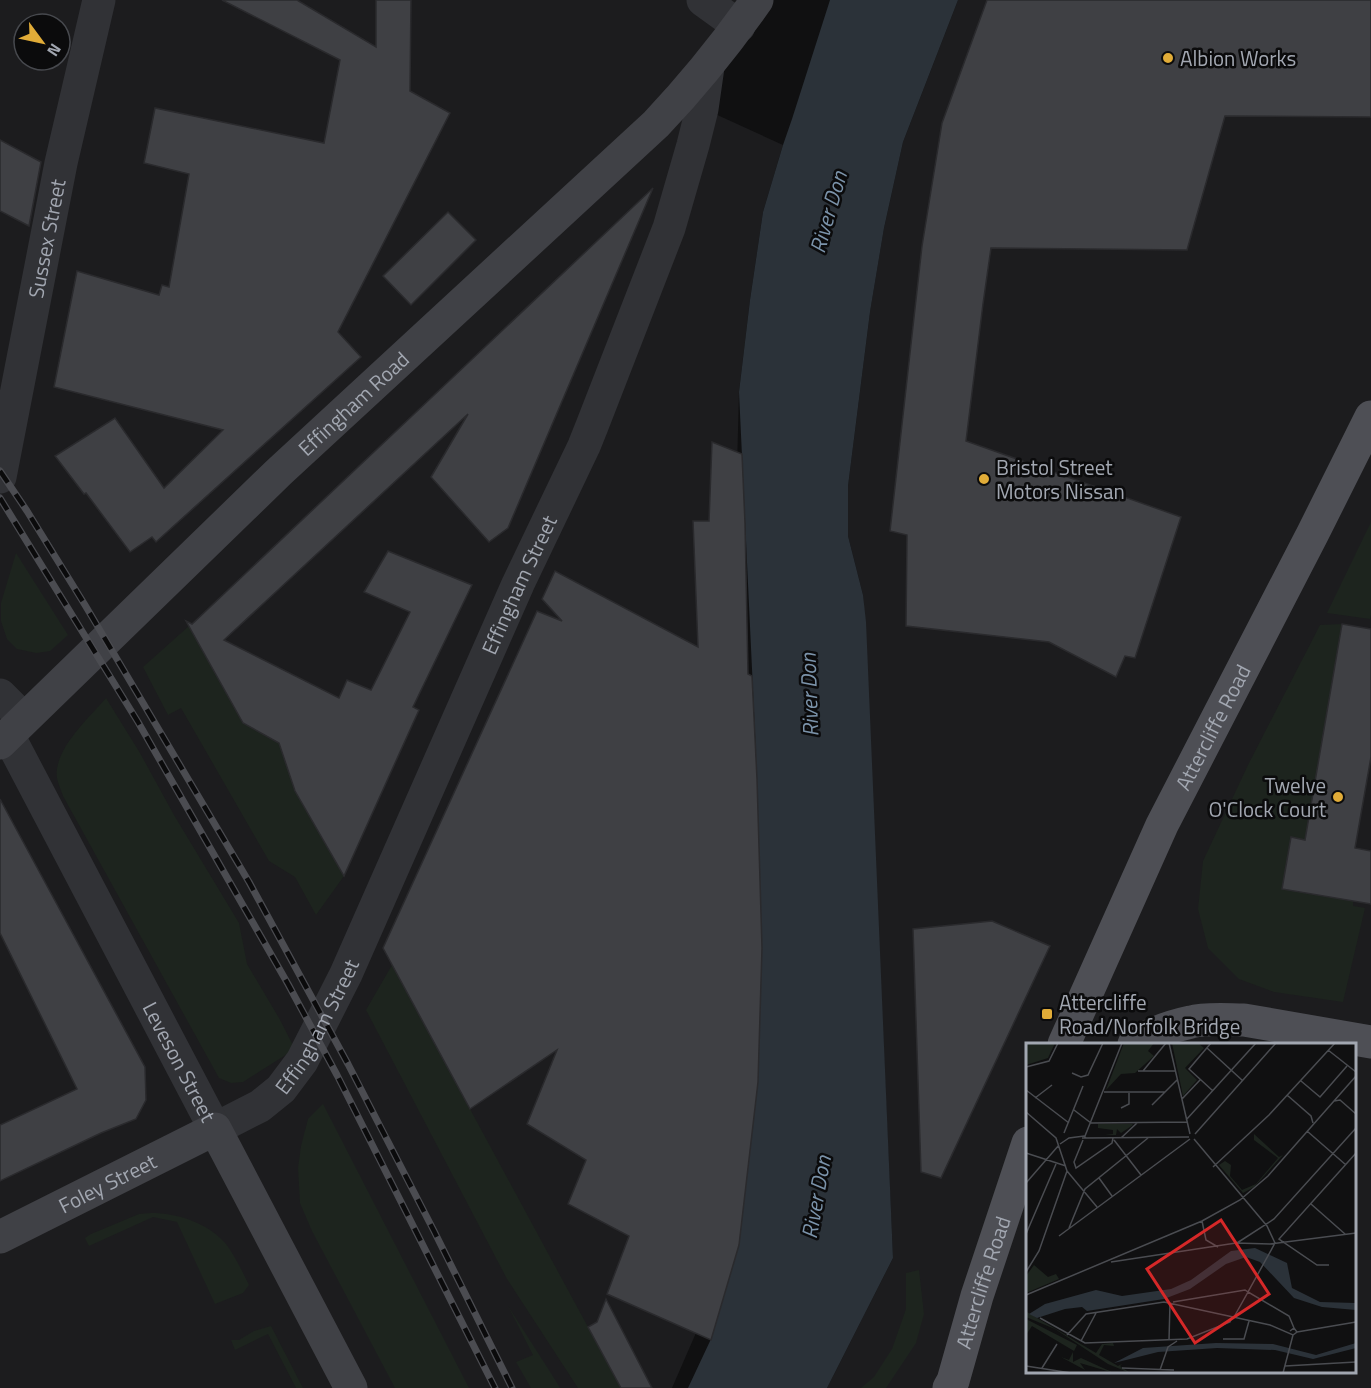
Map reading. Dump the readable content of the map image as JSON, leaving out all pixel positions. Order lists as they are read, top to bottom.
{
  "streets": {
    "main road": [
      "Effingham Road",
      "Effingham Street",
      "Attercliffe Road",
      "Leveson Street",
      "Foley Street"
    ],
    "street": ["Sussex Street"]
  },
  "crossings": [
    ["Effingham Road", "Effingham Street"],
    ["Effingham Road", "Leveson Street"],
    ["Effingham Street", "Leveson Street"],
    ["Effingham Street", "Foley Street"],
    ["Leveson Street", "Foley Street"]
  ],
  "water": ["River Don"],
  "places": {
    "other": ["Albion Works", "Bristol Street Motors Nissan", "Twelve O'Clock Court"],
    "transit": ["Attercliffe Road/Norfolk Bridge"]
  },
  "north": "bottom right"
}
